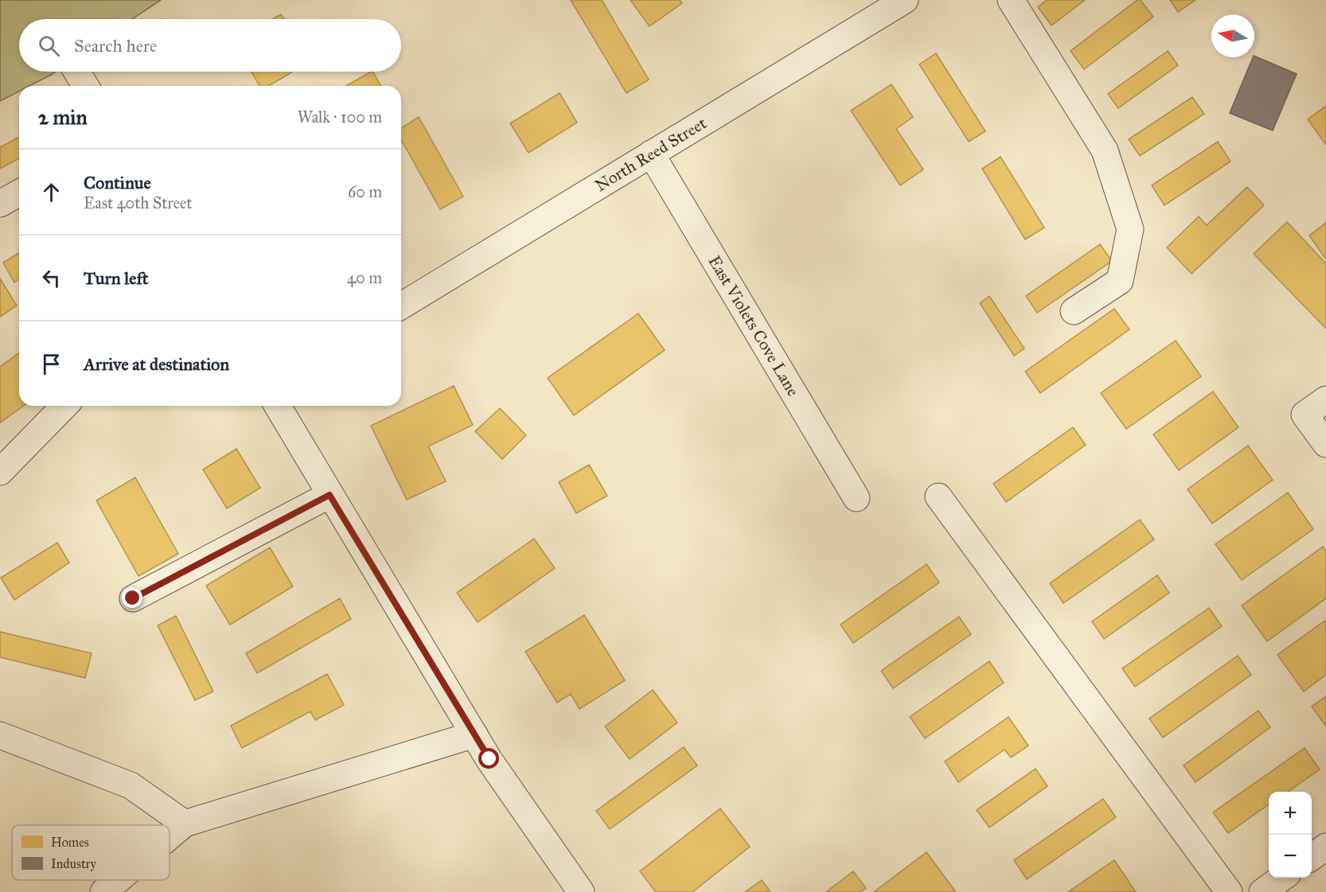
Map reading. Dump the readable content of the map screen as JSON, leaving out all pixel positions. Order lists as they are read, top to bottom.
{
  "streets": {
    "street": ["North Reed Street", "East Violets Cove Lane"]
  },
  "crossings": [
    ["North Reed Street", "East Violets Cove Lane"]
  ],
  "legend": ["Homes", "Industry"],
  "north": "left",
  "page": {
    "search": "Search here",
    "heading": ["2 min", "Walk · 100 m"],
    "list": [
      ["Continue", "East 40th Street", "60 m"],
      ["Turn left", "40 m"],
      "Arrive at destination"
    ],
    "map_buttons": ["+", "−"]
  }
}
